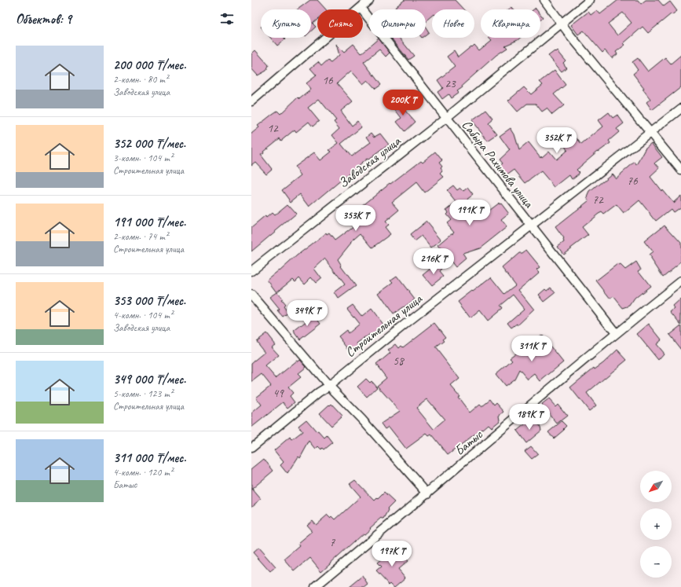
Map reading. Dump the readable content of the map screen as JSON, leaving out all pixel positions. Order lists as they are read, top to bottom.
{
  "streets": {
    "street": [
      "Заводская улица",
      "Сабыра Рахимова улица",
      "Строительная улица",
      "Батыс"
    ]
  },
  "crossings": [
    ["Заводская улица", "Сабыра Рахимова улица"],
    ["Сабыра Рахимова улица", "Строительная улица"],
    ["Сабыра Рахимова улица", "Батыс"]
  ],
  "house_numbers": [
    "16",
    "23",
    "12",
    "76",
    "72",
    "58",
    "49",
    "7"
  ],
  "north": "bottom left",
  "page": {
    "heading": "Объектов: 9",
    "chip": [
      "Купить",
      "Снять",
      "Фильтры",
      "Новое",
      "Квартира"
    ],
    "list": [
      {
        "name": "200 000 ₸/мес.",
        "note": "2-комн. · 80 m² · Заводская улица"
      },
      {
        "name": "352 000 ₸/мес.",
        "note": "3-комн. · 104 m² · Строительная улица"
      },
      {
        "name": "191 000 ₸/мес.",
        "note": "2-комн. · 74 m² · Строительная улица"
      },
      {
        "name": "353 000 ₸/мес.",
        "note": "4-комн. · 104 m² · Заводская улица"
      },
      {
        "name": "349 000 ₸/мес.",
        "note": "5-комн. · 123 m² · Строительная улица"
      },
      {
        "name": "311 000 ₸/мес.",
        "note": "4-комн. · 120 m² · Батыс"
      }
    ],
    "price": [
      "200K ₸",
      "352K ₸",
      "191K ₸",
      "353K ₸",
      "216K ₸",
      "349K ₸",
      "311K ₸",
      "189K ₸",
      "197K ₸"
    ],
    "map_buttons": ["+", "−"]
  }
}
